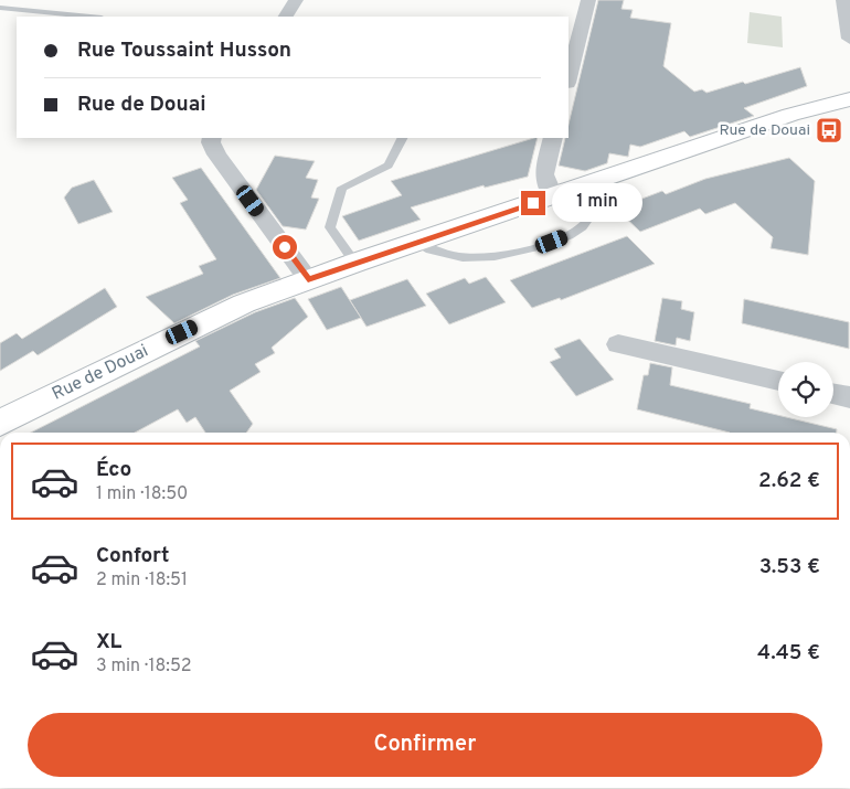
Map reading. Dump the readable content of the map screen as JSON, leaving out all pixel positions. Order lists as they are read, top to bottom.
{
  "streets": {
    "street": ["Rue de Douai"]
  },
  "places": {
    "bus stop": ["Rue de Douai"]
  },
  "page": {
    "banner": ["Rue Toussaint Husson", "Rue de Douai"],
    "bubble": "1 min",
    "list": [
      {
        "name": "Éco",
        "note": "1 min · 18:50",
        "value": "2.62 €"
      },
      {
        "name": "Confort",
        "note": "2 min · 18:51",
        "value": "3.53 €"
      },
      {
        "name": "XL",
        "note": "3 min · 18:52",
        "value": "4.45 €"
      }
    ],
    "buttons": "Confirmer"
  }
}
